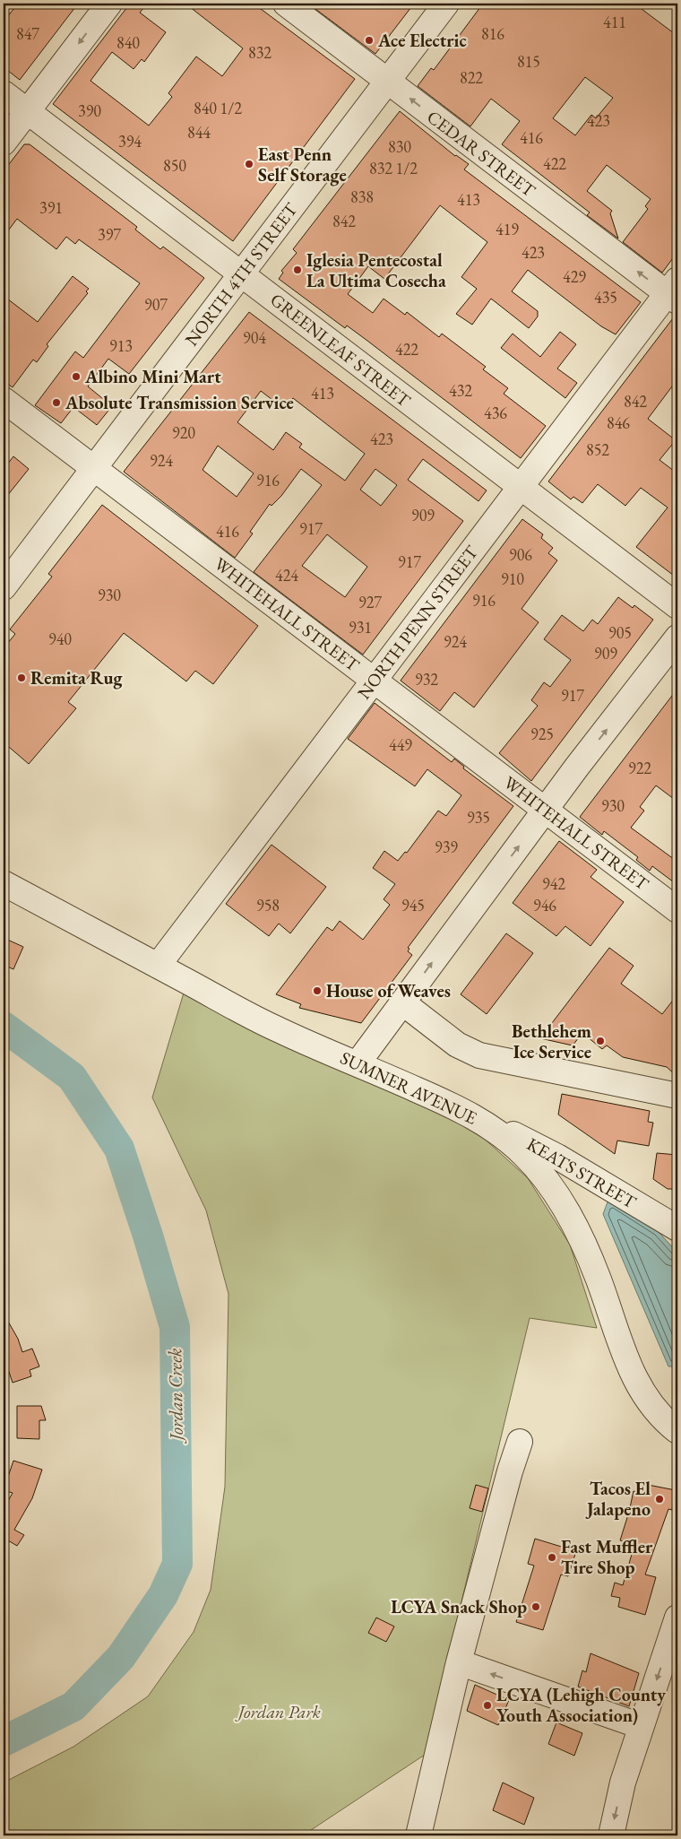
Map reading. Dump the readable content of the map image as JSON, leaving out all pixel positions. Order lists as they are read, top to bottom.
{
  "streets": {
    "street": [
      "CEDAR STREET",
      "NORTH 4TH STREET",
      "GREENLEAF STREET",
      "WHITEHALL STREET",
      "NORTH PENN STREET",
      "SUMNER AVENUE",
      "KEATS STREET"
    ]
  },
  "crossings": [
    ["CEDAR STREET", "NORTH 4TH STREET"],
    ["CEDAR STREET", "NORTH PENN STREET"],
    ["NORTH 4TH STREET", "GREENLEAF STREET"],
    ["NORTH 4TH STREET", "WHITEHALL STREET"],
    ["GREENLEAF STREET", "NORTH PENN STREET"],
    ["WHITEHALL STREET", "NORTH PENN STREET"],
    ["NORTH PENN STREET", "SUMNER AVENUE"],
    ["SUMNER AVENUE", "KEATS STREET"]
  ],
  "one_way": ["CEDAR STREET"],
  "water": ["Jordan Creek"],
  "parks": ["Jordan Park"],
  "places": [
    "Ace Electric",
    "East Penn Self Storage",
    "Iglesia Pentecostal La Ultima Cosecha",
    "Albino Mini Mart",
    "Absolute Transmission Service",
    "Remita Rug",
    "House of Weaves",
    "Bethlehem Ice Service",
    "Tacos El Jalapeno",
    "Fast Muffler Tire Shop",
    "LCYA Snack Shop",
    "LCYA (Lehigh County Youth Association)"
  ],
  "house_numbers": [
    "411",
    "847",
    "816",
    "840",
    "832",
    "815",
    "822",
    "840 1/2",
    "390",
    "423",
    "844",
    "416",
    "394",
    "830",
    "422",
    "850",
    "832 1/2",
    "838",
    "413",
    "391",
    "842",
    "419",
    "397",
    "423",
    "429",
    "435",
    "907",
    "904",
    "913",
    "422",
    "432",
    "413",
    "842",
    "436",
    "846",
    "920",
    "423",
    "852",
    "924",
    "916",
    "909",
    "917",
    "416",
    "906",
    "917",
    "424",
    "910",
    "930",
    "916",
    "927",
    "931",
    "905",
    "940",
    "924",
    "909",
    "932",
    "917",
    "925",
    "449",
    "922",
    "930",
    "935",
    "939",
    "942",
    "958",
    "945",
    "946"
  ]
}
